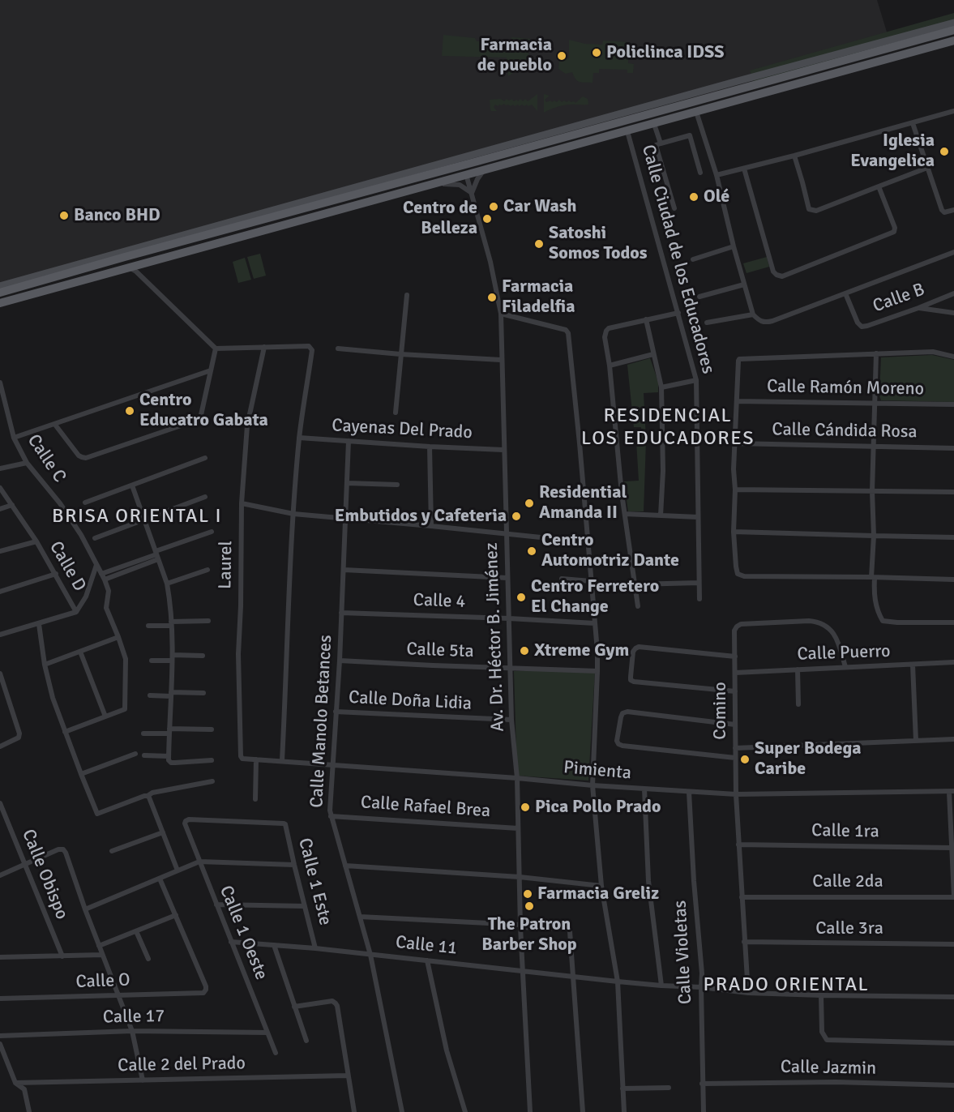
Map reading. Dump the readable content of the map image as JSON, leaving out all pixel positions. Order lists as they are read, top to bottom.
{
  "streets": {
    "street": [
      "Calle Ciudad de los Educadores",
      "Calle B",
      "Calle Ramón Moreno",
      "Cayenas Del Prado",
      "Calle Cándida Rosa",
      "Calle C",
      "Laurel",
      "Calle D",
      "Calle 4",
      "Av. Dr. Héctor B. Jiménez",
      "Calle 5ta",
      "Calle Puerro",
      "Calle Doña Lidia",
      "Comino",
      "Calle Manolo Betances",
      "Pimienta",
      "Calle Rafael Brea",
      "Calle 1ra",
      "Calle Obispo",
      "Calle 1 Este",
      "Calle 2da",
      "Calle 3ra",
      "Calle 1 Oeste",
      "Calle 11",
      "Calle Violetas",
      "Calle O",
      "Calle 17",
      "Calle 2 del Prado",
      "Calle Jazmin"
    ]
  },
  "crossings": [
    ["Cayenas Del Prado", "Av. Dr. Héctor B. Jiménez"],
    ["Cayenas Del Prado", "Calle Manolo Betances"],
    ["Laurel", "Pimienta"],
    ["Calle 4", "Av. Dr. Héctor B. Jiménez"],
    ["Calle 4", "Calle Manolo Betances"],
    ["Av. Dr. Héctor B. Jiménez", "Calle 5ta"],
    ["Av. Dr. Héctor B. Jiménez", "Calle Doña Lidia"],
    ["Av. Dr. Héctor B. Jiménez", "Pimienta"],
    ["Av. Dr. Héctor B. Jiménez", "Calle Rafael Brea"],
    ["Av. Dr. Héctor B. Jiménez", "Calle 11"],
    ["Calle 5ta", "Calle Manolo Betances"],
    ["Calle Puerro", "Comino"],
    ["Calle Doña Lidia", "Calle Manolo Betances"],
    ["Comino", "Pimienta"],
    ["Comino", "Calle 1ra"],
    ["Comino", "Calle 2da"],
    ["Comino", "Calle 3ra"],
    ["Comino", "Calle 11"],
    ["Calle Manolo Betances", "Pimienta"],
    ["Calle Manolo Betances", "Calle Rafael Brea"],
    ["Calle Manolo Betances", "Calle 11"],
    ["Pimienta", "Calle Violetas"],
    ["Calle 1 Este", "Calle 1 Oeste"],
    ["Calle 1 Este", "Calle 11"],
    ["Calle 1 Oeste", "Calle 11"],
    ["Calle 1 Oeste", "Calle 17"],
    ["Calle 11", "Calle Violetas"],
    ["Calle Violetas", "Calle Jazmin"]
  ],
  "districts": ["RESIDENCIAL LOS EDUCADORES", "BRISA ORIENTAL I", "PRADO ORIENTAL"],
  "places": [
    "Policlinca IDSS",
    "Farmacia de pueblo",
    "Iglesia Evangelica",
    "Olé",
    "Car Wash",
    "Banco BHD",
    "Centro de Belleza",
    "Satoshi Somos Todos",
    "Farmacia Filadelfia",
    "Centro Educatro Gabata",
    "Residential Amanda II",
    "Embutidos y Cafeteria",
    "Centro Automotriz Dante",
    "Centro Ferretero El Change",
    "Xtreme Gym",
    "Super Bodega Caribe",
    "Pica Pollo Prado",
    "Farmacia Greliz",
    "The Patron Barber Shop"
  ]
}
